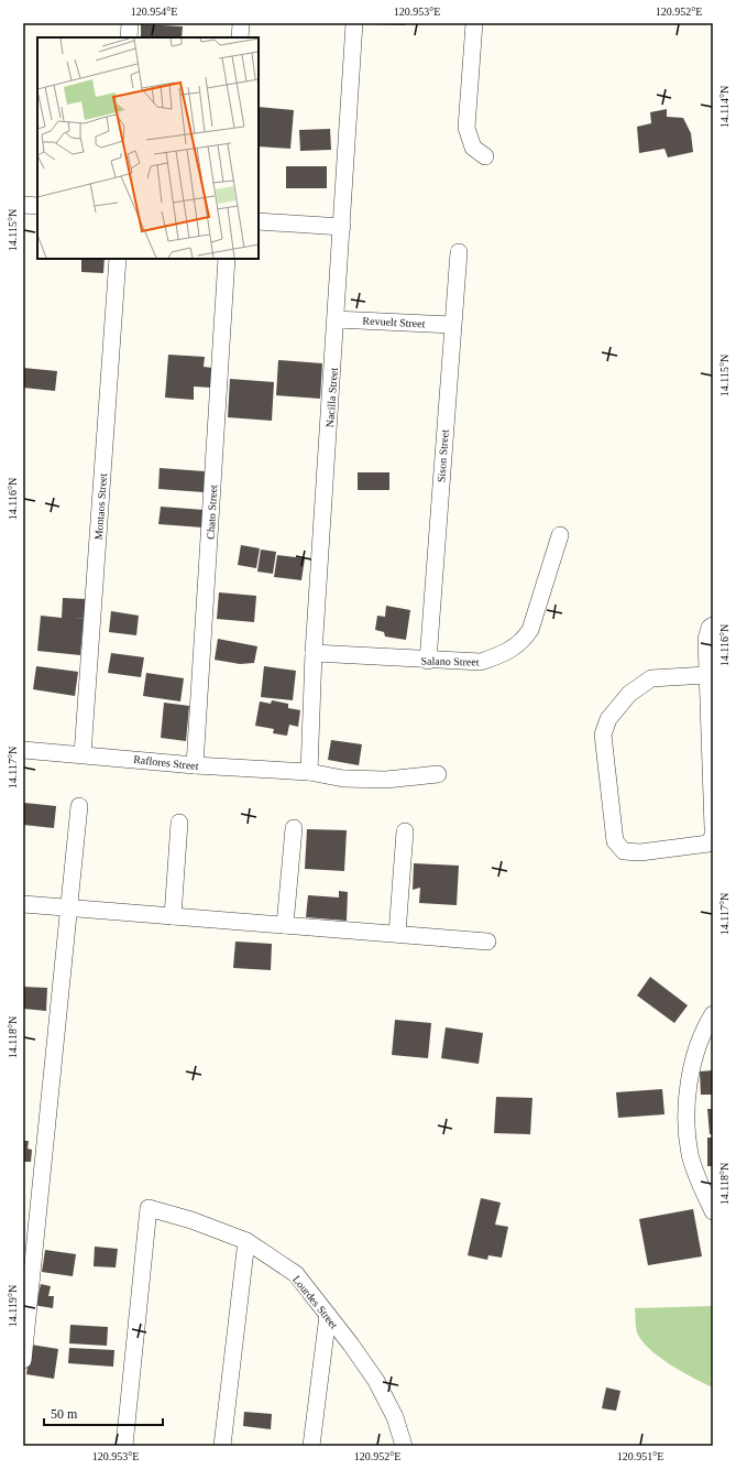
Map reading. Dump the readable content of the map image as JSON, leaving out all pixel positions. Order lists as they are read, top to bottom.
{
  "streets": {
    "street": [
      "Revuelt Street",
      "Nacilla Street",
      "Sison Street",
      "Montaos Street",
      "Chato Street",
      "Salano Street",
      "Raflores Street",
      "Lourdes Street"
    ]
  },
  "crossings": [
    ["Revuelt Street", "Nacilla Street"],
    ["Revuelt Street", "Sison Street"],
    ["Nacilla Street", "Salano Street"],
    ["Nacilla Street", "Raflores Street"],
    ["Sison Street", "Salano Street"],
    ["Montaos Street", "Raflores Street"],
    ["Chato Street", "Raflores Street"]
  ],
  "scale_bar": "50 m",
  "coordinates": [
    "120.954°E",
    "120.953°E",
    "120.952°E",
    "14.114°N",
    "14.115°N",
    "14.116°N",
    "14.117°N",
    "14.118°N",
    "14.119°N",
    "120.951°E"
  ]
}
